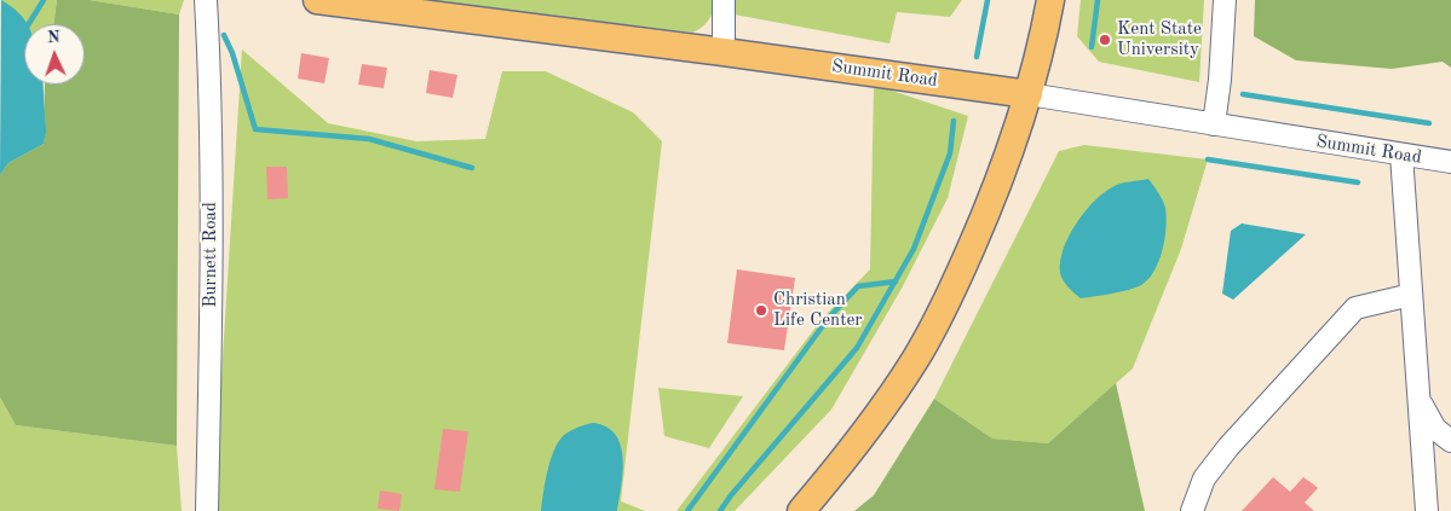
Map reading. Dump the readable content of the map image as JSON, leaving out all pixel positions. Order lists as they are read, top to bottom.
{
  "streets": {
    "main road": ["Summit Road"],
    "street": ["Burnett Road"]
  },
  "places": ["Kent State University", "Christian Life Center"],
  "north": "top"
}
